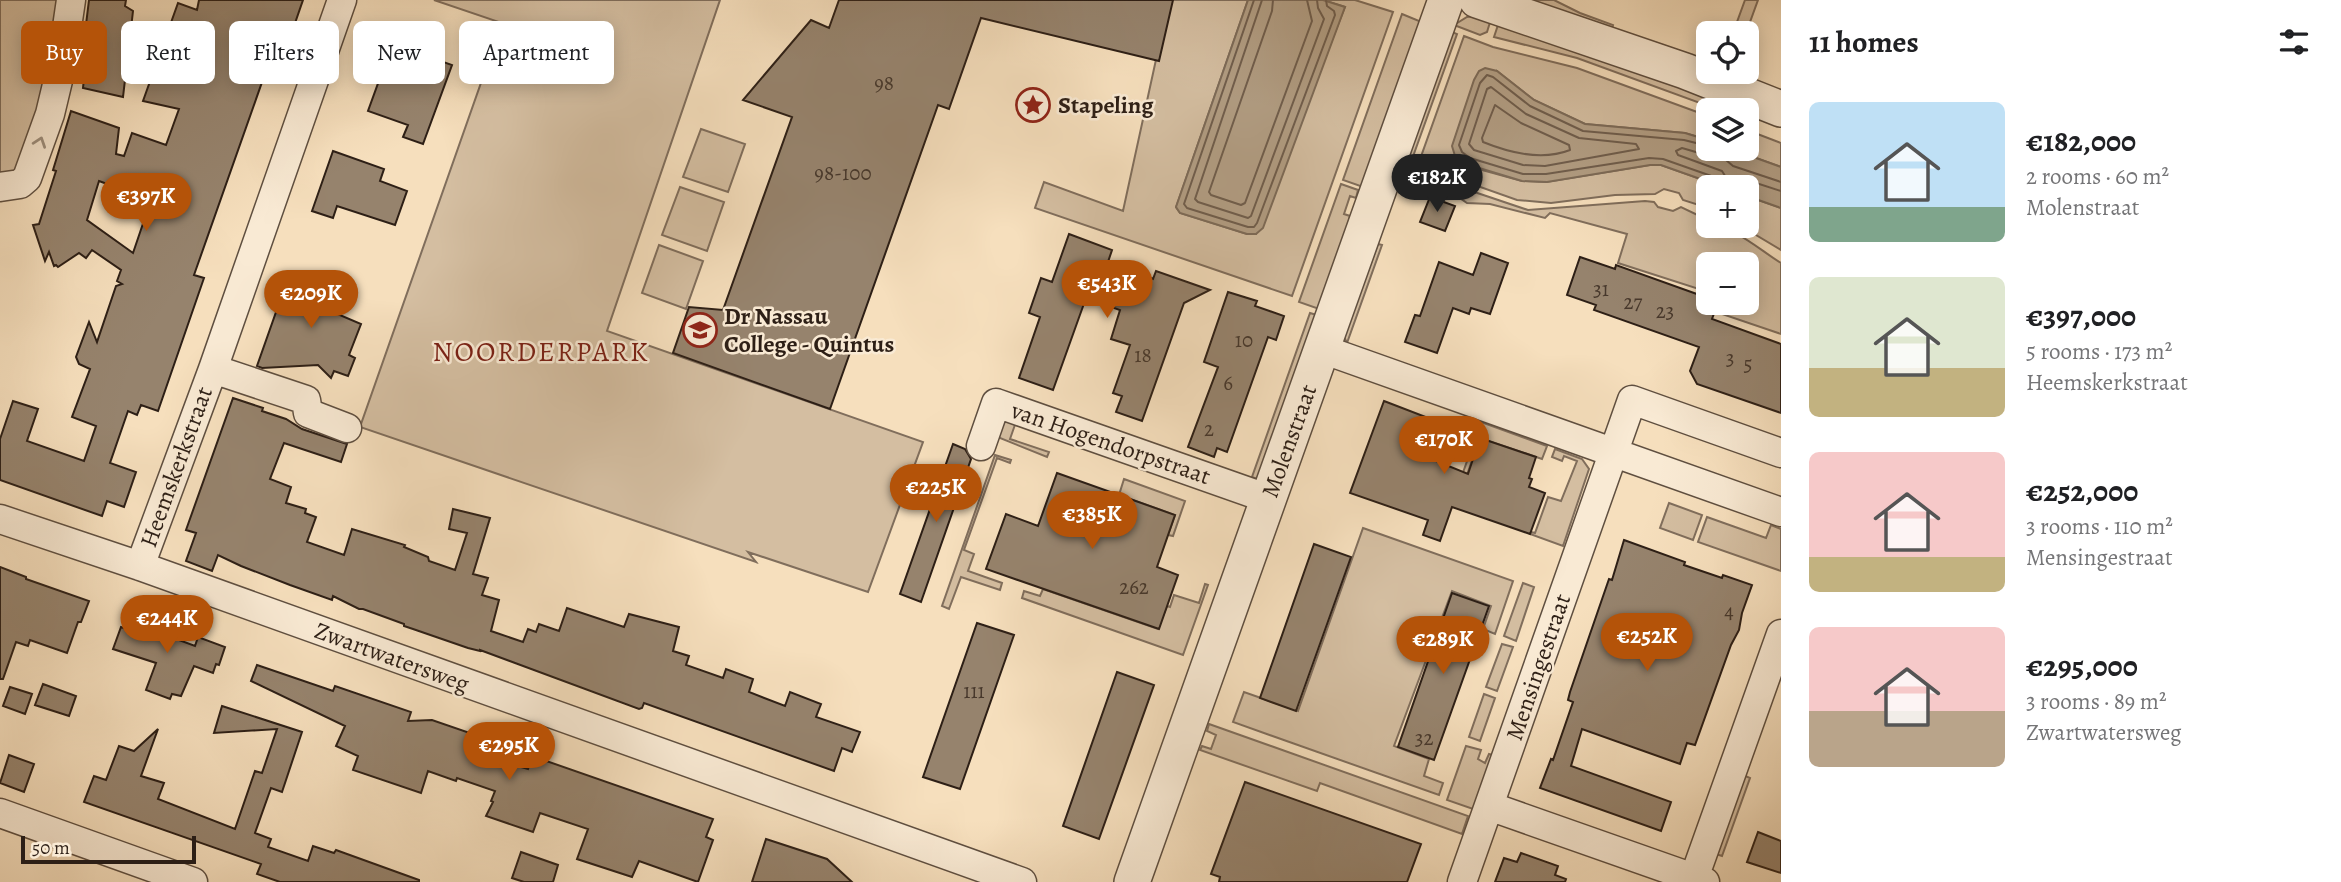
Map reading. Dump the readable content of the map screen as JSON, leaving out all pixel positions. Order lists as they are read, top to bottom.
{
  "streets": {
    "street": [
      "Molenstraat",
      "van Hogendorpstraat",
      "Heemskerkstraat",
      "Zwartwatersweg",
      "Mensingestraat"
    ]
  },
  "crossings": [
    ["Molenstraat", "van Hogendorpstraat"],
    ["Heemskerkstraat", "Zwartwatersweg"]
  ],
  "districts": ["NOORDERPARK"],
  "places": {
    "place": ["Stapeling"],
    "school or university": ["Dr Nassau College - Quintus"]
  },
  "house_numbers": [
    "98",
    "98-100",
    "31",
    "27",
    "23",
    "10",
    "18",
    "3",
    "5",
    "6",
    "2",
    "262",
    "4",
    "111",
    "32"
  ],
  "scale_bar": "50 m",
  "page": {
    "heading": "11 homes",
    "map_buttons": ["+", "−"],
    "chip": [
      "Buy",
      "Rent",
      "Filters",
      "New",
      "Apartment"
    ],
    "list": [
      {
        "name": "€182,000",
        "note": "2 rooms · 60 m² · Molenstraat"
      },
      {
        "name": "€397,000",
        "note": "5 rooms · 173 m² · Heemskerkstraat"
      },
      {
        "name": "€252,000",
        "note": "3 rooms · 110 m² · Mensingestraat"
      },
      {
        "name": "€295,000",
        "note": "3 rooms · 89 m² · Zwartwatersweg"
      }
    ],
    "price": [
      "€182K",
      "€397K",
      "€543K",
      "€209K",
      "€170K",
      "€225K",
      "€385K",
      "€244K",
      "€252K",
      "€289K",
      "€295K"
    ],
    "scale": "50 m"
  }
}
